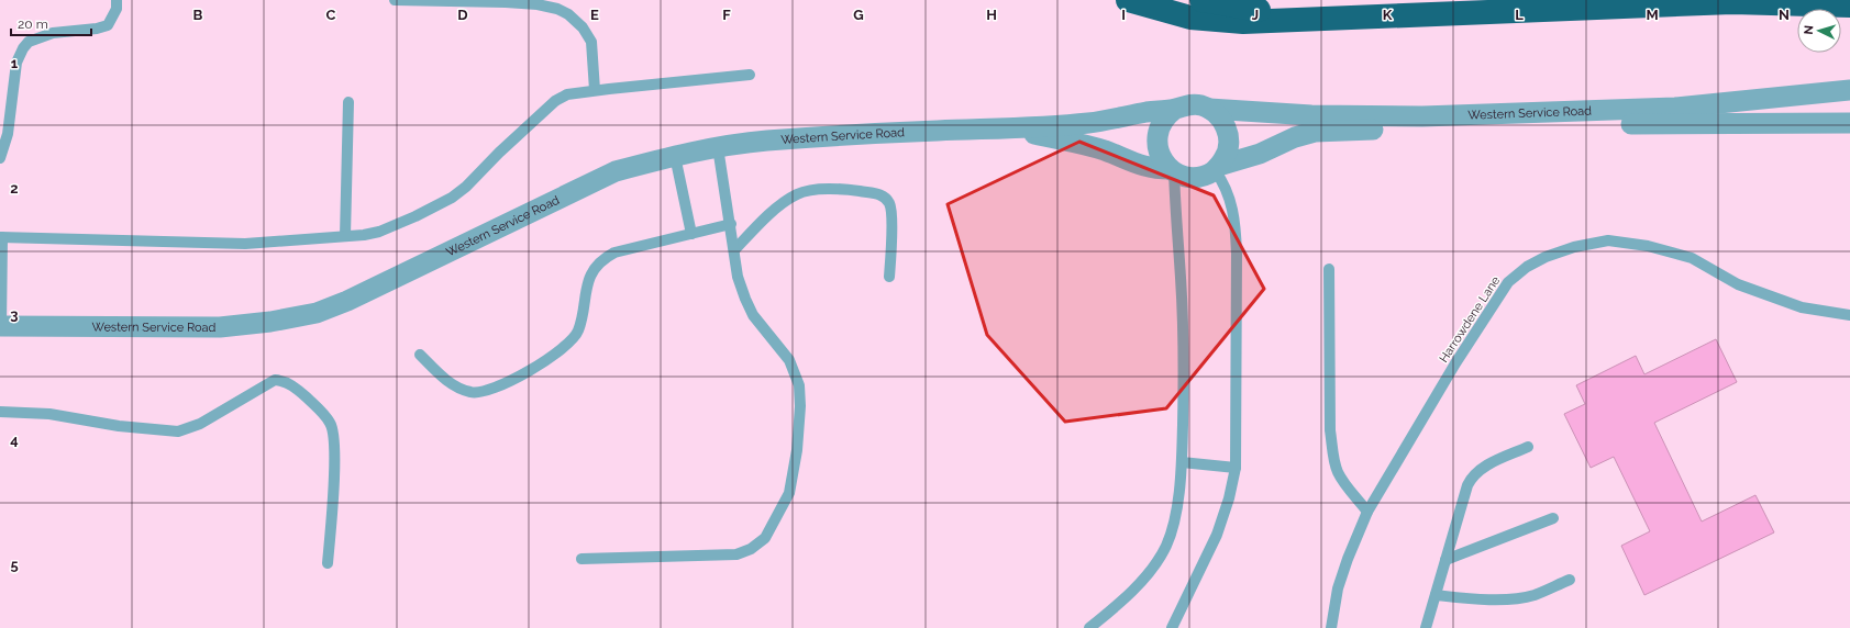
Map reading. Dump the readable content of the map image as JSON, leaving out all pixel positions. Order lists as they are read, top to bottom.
{
  "streets": {
    "street": ["Western Service Road"],
    "lane": ["Harrowdene Lane"]
  },
  "scale_bar": "20 m",
  "north": "left",
  "grid": {
    "columns": [
      "B",
      "C",
      "D",
      "E",
      "F",
      "G",
      "H",
      "I",
      "J",
      "K",
      "L",
      "M",
      "N"
    ],
    "rows": [
      "1",
      "2",
      "3",
      "4",
      "5"
    ]
  }
}
